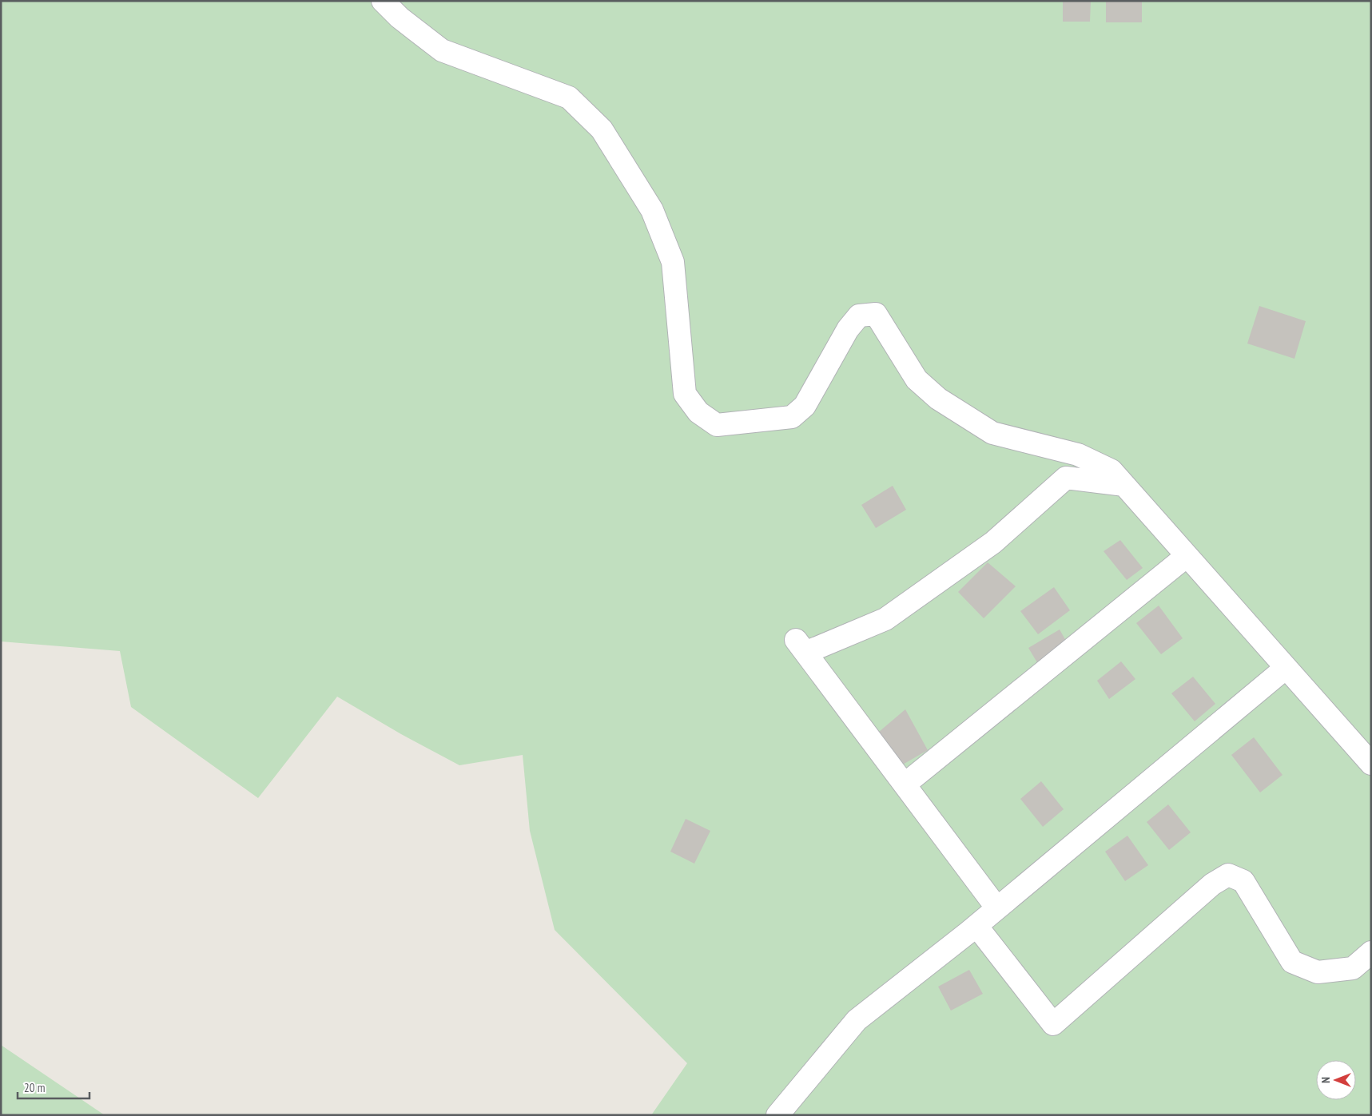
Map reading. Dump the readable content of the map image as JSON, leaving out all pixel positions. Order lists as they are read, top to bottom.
{
  "scale_bar": "20 m",
  "north": "left"
}
